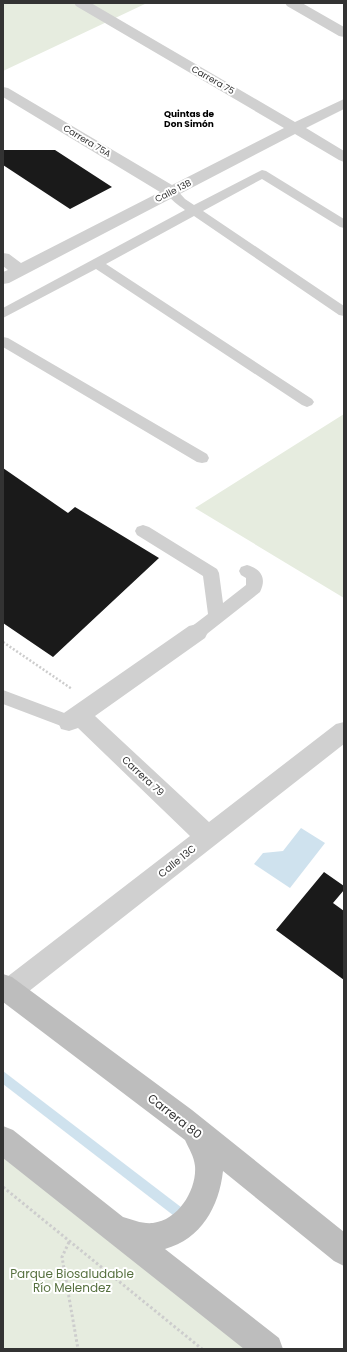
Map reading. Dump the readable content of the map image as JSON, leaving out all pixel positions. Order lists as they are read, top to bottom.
{
  "streets": {
    "main road": ["Carrera 80"],
    "street": [
      "Carrera 75",
      "Carrera 75A",
      "Calle 13B",
      "Carrera 79",
      "Calle 13C"
    ]
  },
  "crossings": [
    ["Carrera 75", "Calle 13B"],
    ["Carrera 75A", "Calle 13B"],
    ["Carrera 79", "Calle 13C"],
    ["Calle 13C", "Carrera 80"]
  ],
  "districts": ["Quintas de Don Simón"],
  "parks": ["Parque Biosaludable Río Melendez"]
}
